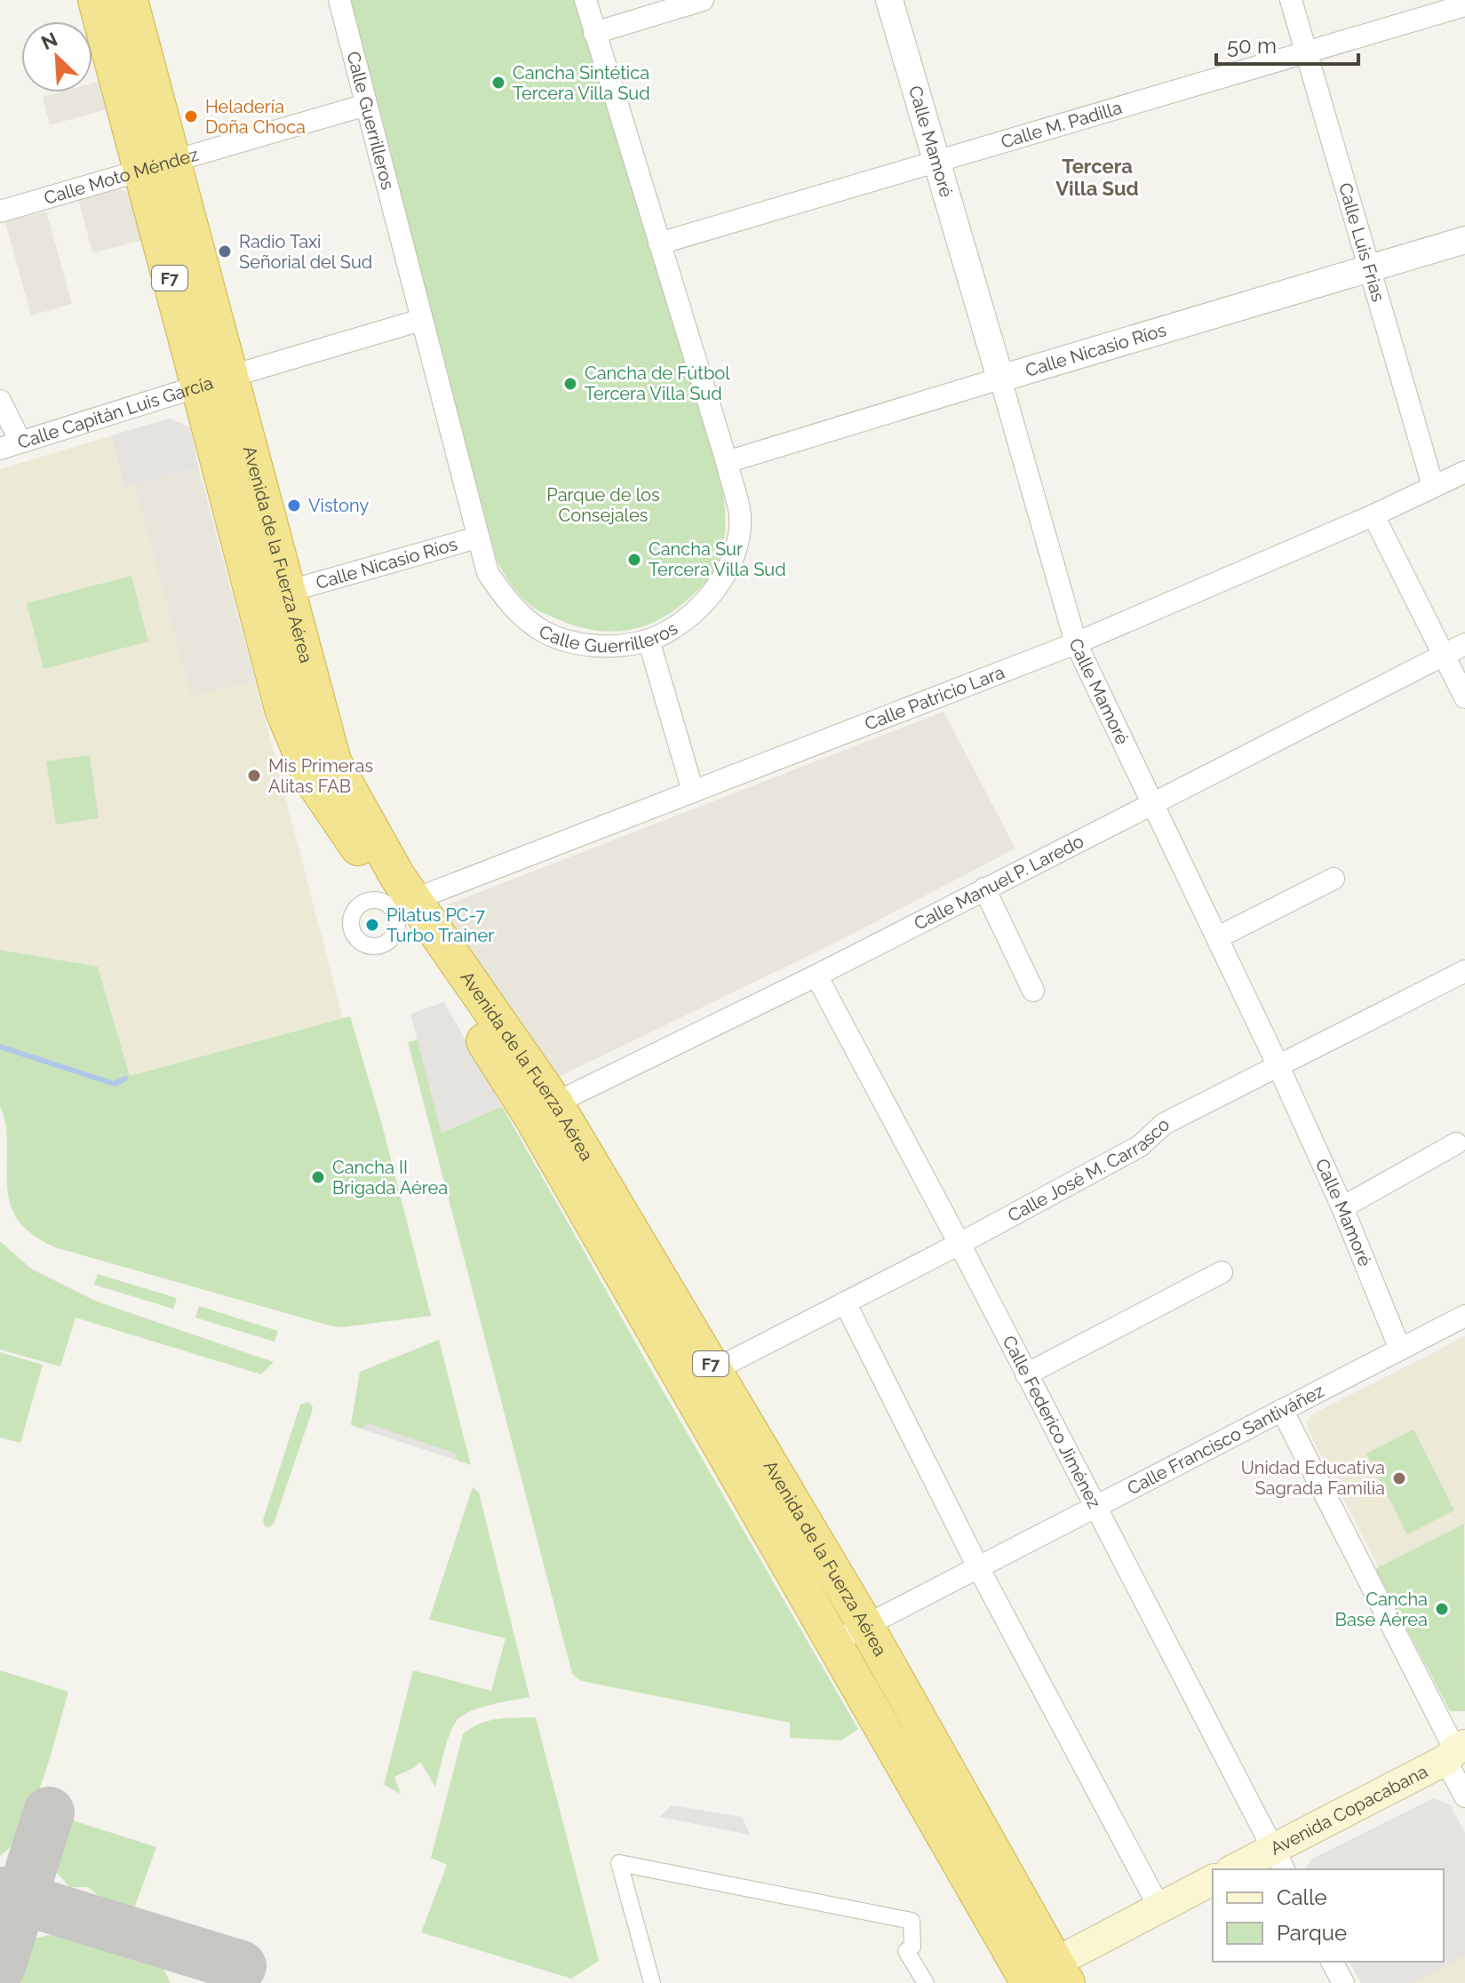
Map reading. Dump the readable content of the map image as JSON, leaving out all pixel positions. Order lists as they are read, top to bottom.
{
  "streets": {
    "highway": ["F7", "Avenida de la Fuerza Aérea"],
    "main road": ["Avenida Copacabana"],
    "street": [
      "Calle Guerrilleros",
      "Calle M. Padilla",
      "Calle Mamoré",
      "Calle Moto Méndez",
      "Calle Luis Frias",
      "Calle Nicasio Ríos",
      "Calle Capitán Luis García",
      "Calle Patricio Lara",
      "Calle Manuel P. Laredo",
      "Calle José M. Carrasco",
      "Calle Federico Jiménez",
      "Calle Francisco Santiváñez"
    ]
  },
  "crossings": [
    ["Calle Guerrilleros", "Calle M. Padilla"],
    ["Calle Guerrilleros", "Calle Moto Méndez"],
    ["Calle Guerrilleros", "Calle Nicasio Ríos"],
    ["Calle Guerrilleros", "Calle Capitán Luis García"],
    ["Calle M. Padilla", "Calle Mamoré"],
    ["Calle M. Padilla", "Calle Luis Frias"],
    ["Calle Mamoré", "Calle Nicasio Ríos"],
    ["Calle Mamoré", "Calle Patricio Lara"],
    ["Calle Mamoré", "Calle Manuel P. Laredo"],
    ["Calle Mamoré", "Calle José M. Carrasco"],
    ["Calle Mamoré", "Calle Francisco Santiváñez"],
    ["Calle Moto Méndez", "Avenida de la Fuerza Aérea"],
    ["Calle Luis Frias", "Calle Nicasio Ríos"],
    ["Calle Luis Frias", "Calle Patricio Lara"],
    ["Calle Nicasio Ríos", "Avenida de la Fuerza Aérea"],
    ["Calle Capitán Luis García", "Avenida de la Fuerza Aérea"],
    ["Avenida de la Fuerza Aérea", "Calle Patricio Lara"],
    ["Avenida de la Fuerza Aérea", "Calle Manuel P. Laredo"],
    ["Avenida de la Fuerza Aérea", "Calle José M. Carrasco"],
    ["Avenida de la Fuerza Aérea", "Calle Francisco Santiváñez"],
    ["Calle Manuel P. Laredo", "Calle Federico Jiménez"],
    ["Calle José M. Carrasco", "Calle Federico Jiménez"],
    ["Calle Federico Jiménez", "Calle Francisco Santiváñez"],
    ["Calle Federico Jiménez", "Avenida Copacabana"]
  ],
  "districts": ["Tercera Villa Sud"],
  "parks": ["Parque de los Consejales"],
  "places": [
    "Cancha Sintética Tercera Villa Sud",
    "Heladería Doña Choca",
    "Radio Taxi Señorial del Sud",
    "Cancha de Fútbol Tercera Villa Sud",
    "Vistony",
    "Cancha Sur Tercera Villa Sud",
    "Mis Primeras Alitas FAB",
    "Pilatus PC-7 Turbo Trainer",
    "Cancha II Brigada Aérea",
    "Unidad Educativa Sagrada Familia",
    "Cancha Base Aérea"
  ],
  "legend": ["Calle", "Parque"],
  "scale_bar": "50 m",
  "north": "top left"
}
